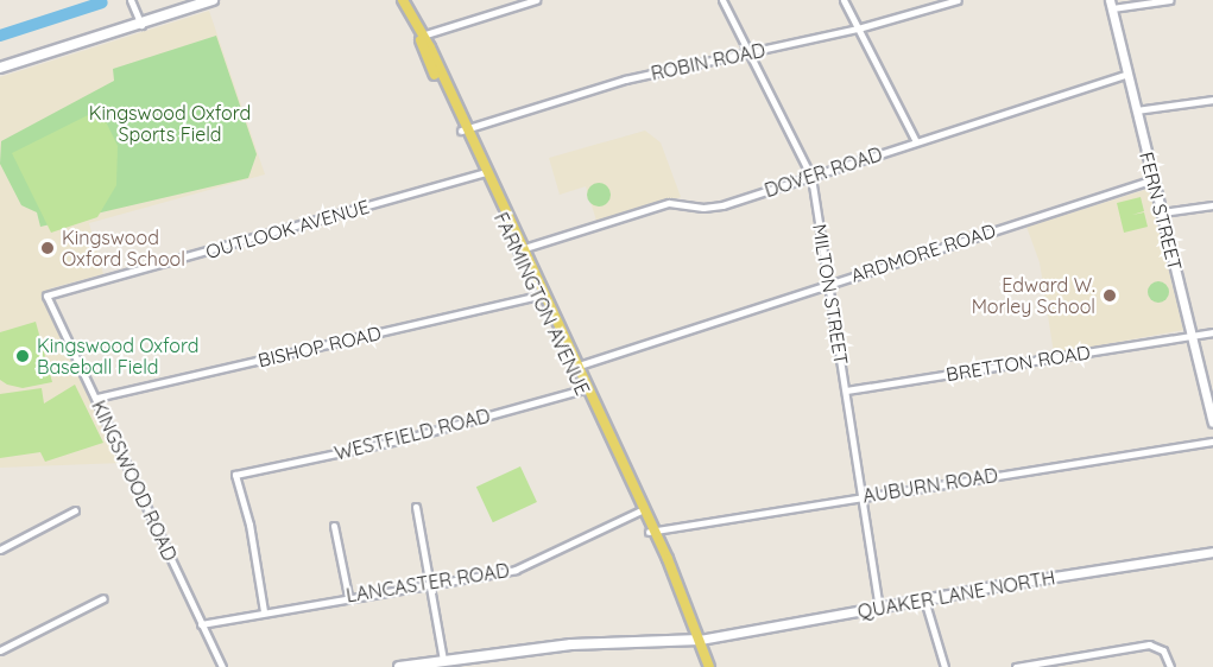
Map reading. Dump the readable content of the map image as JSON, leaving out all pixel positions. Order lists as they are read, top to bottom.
{
  "streets": {
    "main road": ["FARMINGTON AVENUE"],
    "street": [
      "ROBIN ROAD",
      "DOVER ROAD",
      "FERN STREET",
      "OUTLOOK AVENUE",
      "ARDMORE ROAD",
      "MILTON STREET",
      "BISHOP ROAD",
      "BRETTON ROAD",
      "WESTFIELD ROAD",
      "KINGSWOOD ROAD",
      "AUBURN ROAD",
      "LANCASTER ROAD",
      "QUAKER LANE NORTH"
    ]
  },
  "crossings": [
    ["ROBIN ROAD", "MILTON STREET"],
    ["ROBIN ROAD", "FARMINGTON AVENUE"],
    ["DOVER ROAD", "FERN STREET"],
    ["DOVER ROAD", "MILTON STREET"],
    ["DOVER ROAD", "FARMINGTON AVENUE"],
    ["FERN STREET", "ARDMORE ROAD"],
    ["FERN STREET", "BRETTON ROAD"],
    ["OUTLOOK AVENUE", "FARMINGTON AVENUE"],
    ["OUTLOOK AVENUE", "KINGSWOOD ROAD"],
    ["ARDMORE ROAD", "MILTON STREET"],
    ["ARDMORE ROAD", "FARMINGTON AVENUE"],
    ["MILTON STREET", "BRETTON ROAD"],
    ["MILTON STREET", "AUBURN ROAD"],
    ["MILTON STREET", "QUAKER LANE NORTH"],
    ["FARMINGTON AVENUE", "BISHOP ROAD"],
    ["FARMINGTON AVENUE", "WESTFIELD ROAD"],
    ["FARMINGTON AVENUE", "AUBURN ROAD"],
    ["FARMINGTON AVENUE", "LANCASTER ROAD"],
    ["FARMINGTON AVENUE", "QUAKER LANE NORTH"],
    ["BISHOP ROAD", "KINGSWOOD ROAD"],
    ["WESTFIELD ROAD", "LANCASTER ROAD"],
    ["KINGSWOOD ROAD", "LANCASTER ROAD"]
  ],
  "parks": ["Kingswood Oxford Sports Field"],
  "places": ["Kingswood Oxford School", "Edward W. Morley School", "Kingswood Oxford Baseball Field"]
}
